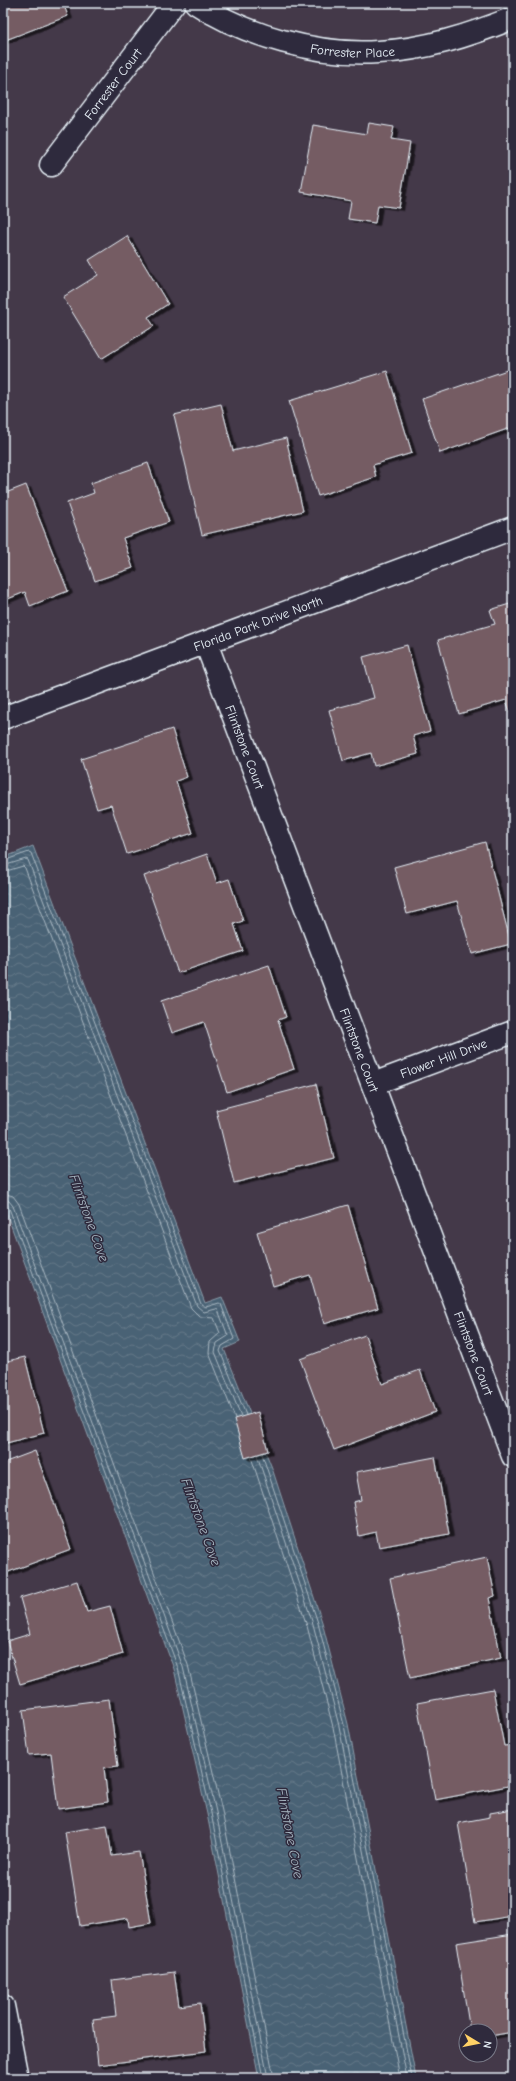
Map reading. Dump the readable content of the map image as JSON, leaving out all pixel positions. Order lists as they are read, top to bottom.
{
  "streets": {
    "street": [
      "Forrester Place",
      "Forrester Court",
      "Florida Park Drive North",
      "Flintstone Court",
      "Flower Hill Drive"
    ]
  },
  "crossings": [
    ["Florida Park Drive North", "Flintstone Court"],
    ["Flintstone Court", "Flower Hill Drive"]
  ],
  "water": ["Flintstone Cove"],
  "north": "right"
}
